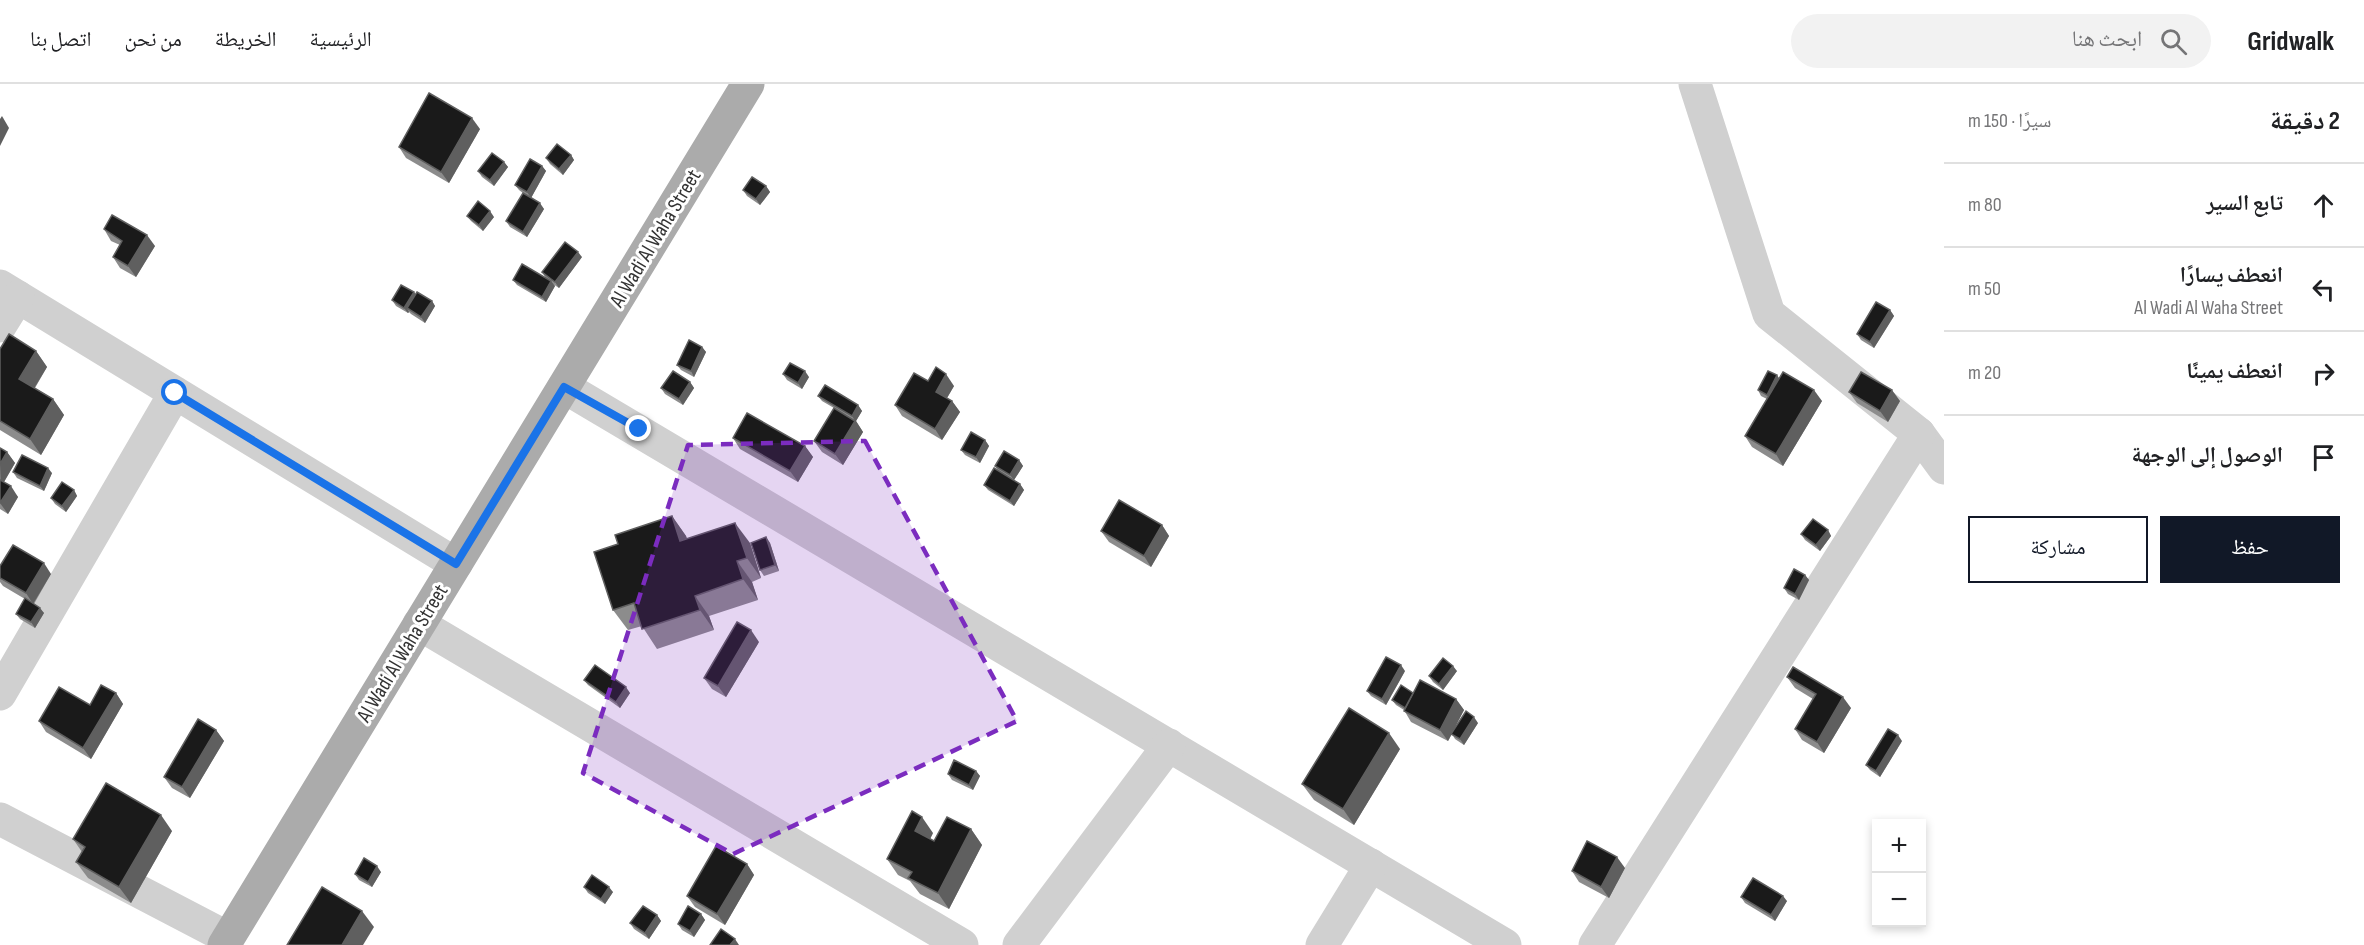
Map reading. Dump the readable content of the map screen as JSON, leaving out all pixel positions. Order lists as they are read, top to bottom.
{
  "streets": {
    "main road": ["Al Wadi Al Waha Street"]
  },
  "page": {
    "header": "Gridwalk",
    "search": "ابحث هنا",
    "nav": [
      "الرئيسية",
      "الخريطة",
      "من نحن",
      "اتصل بنا"
    ],
    "heading": ["2 دقيقة", "سيرًا · 150 m"],
    "list": [
      ["تابع السير", "80 m"],
      ["انعطف يسارًا", "Al Wadi Al Waha Street", "50 m"],
      ["انعطف يمينًا", "20 m"],
      "الوصول إلى الوجهة"
    ],
    "buttons": ["حفظ", "مشاركة"],
    "map_buttons": ["+", "−"]
  }
}
